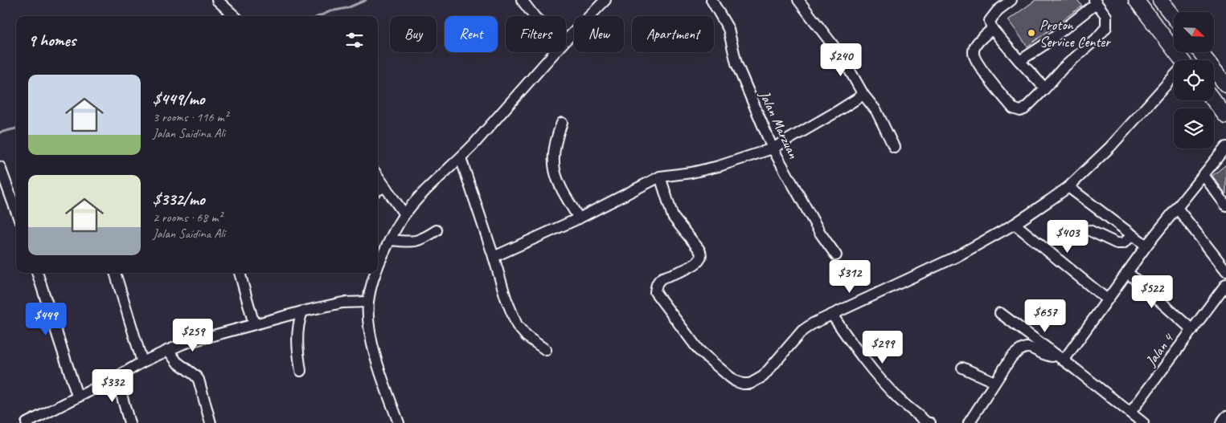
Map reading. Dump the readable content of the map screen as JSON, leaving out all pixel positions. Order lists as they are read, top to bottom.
{
  "streets": {
    "street": ["Jalan Marzuan", "Jalan 4"]
  },
  "places": ["Proton Service Center"],
  "north": "bottom right",
  "page": {
    "chip": [
      "Buy",
      "Rent",
      "Filters",
      "New",
      "Apartment"
    ],
    "heading": "9 homes",
    "price": [
      "$240",
      "$403",
      "$312",
      "$522",
      "$657",
      "$449",
      "$259",
      "$299",
      "$332"
    ],
    "list": [
      {
        "name": "$449/mo",
        "note": "3 rooms · 116 m² · Jalan Saidina Ali"
      },
      {
        "name": "$332/mo",
        "note": "2 rooms · 68 m² · Jalan Saidina Ali"
      }
    ]
  }
}
